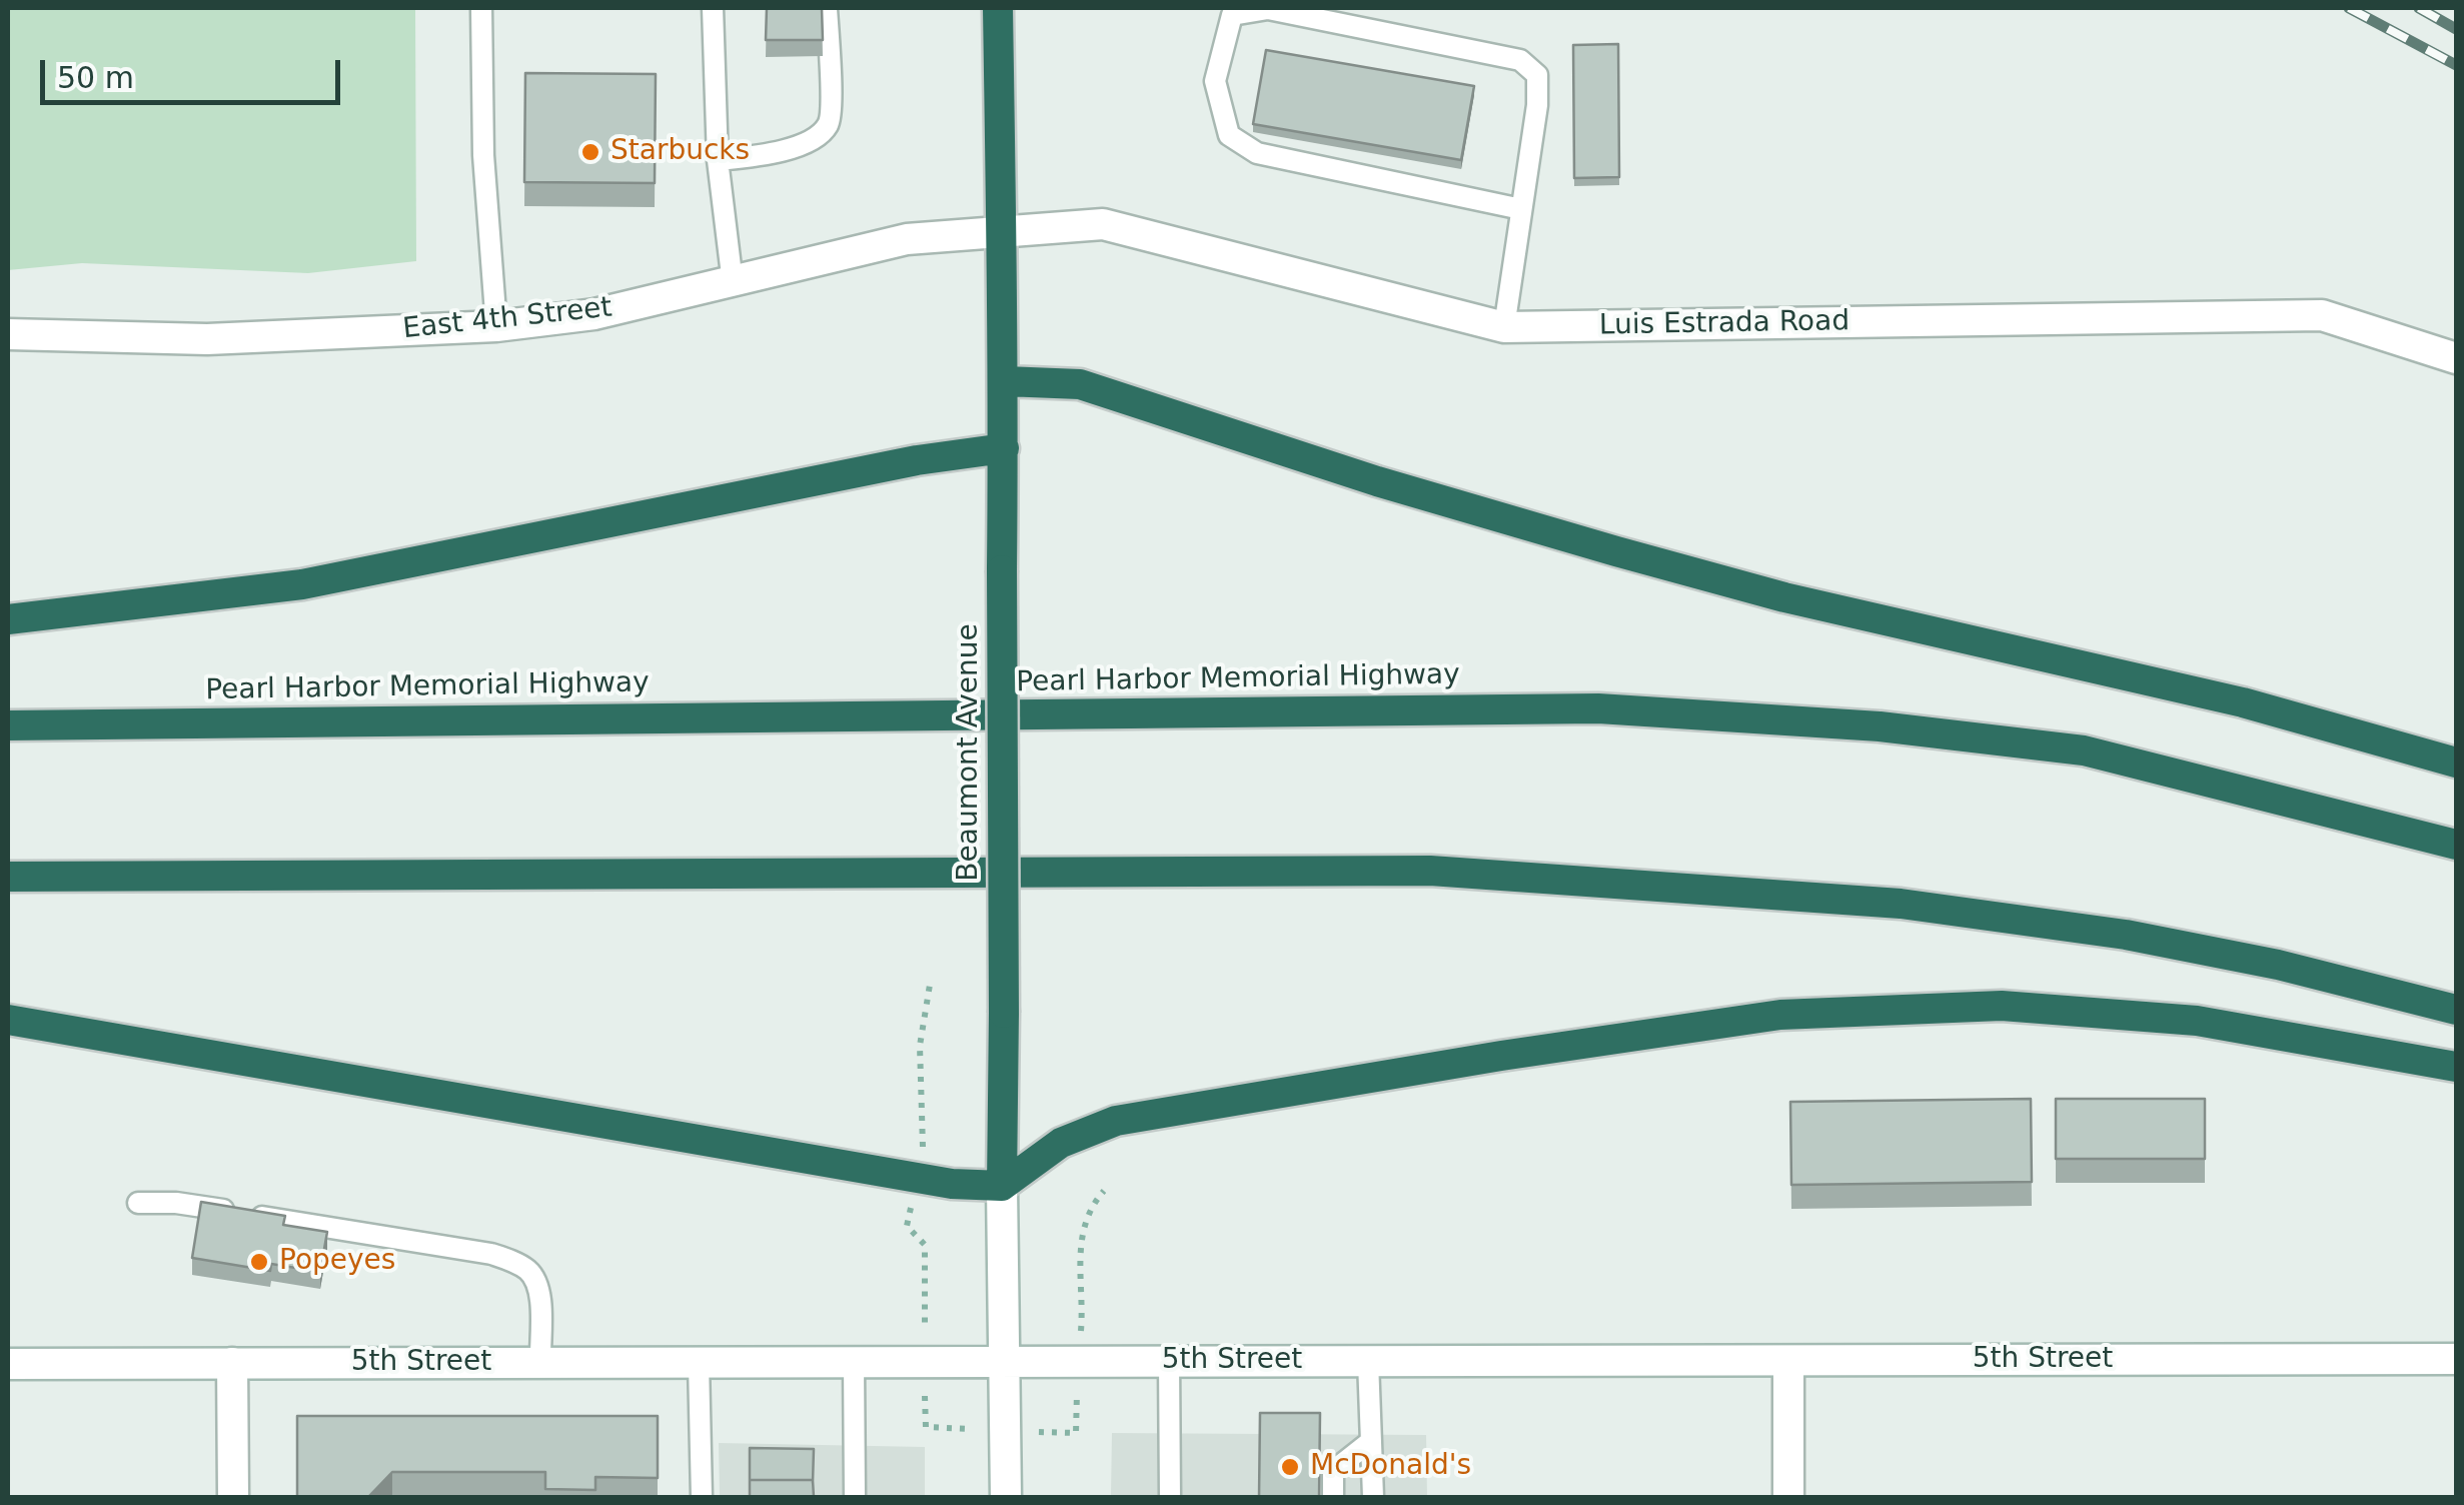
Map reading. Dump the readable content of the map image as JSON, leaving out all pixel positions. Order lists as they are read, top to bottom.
{
  "streets": {
    "highway": ["Pearl Harbor Memorial Highway", "Beaumont Avenue"],
    "street": ["East 4th Street", "Luis Estrada Road", "5th Street"]
  },
  "crossings": [
    ["East 4th Street", "Luis Estrada Road"],
    ["East 4th Street", "Beaumont Avenue"],
    ["Luis Estrada Road", "Beaumont Avenue"],
    ["Beaumont Avenue", "5th Street"]
  ],
  "places": ["Starbucks", "Popeyes", "McDonald's"],
  "scale_bar": "50 m"
}
